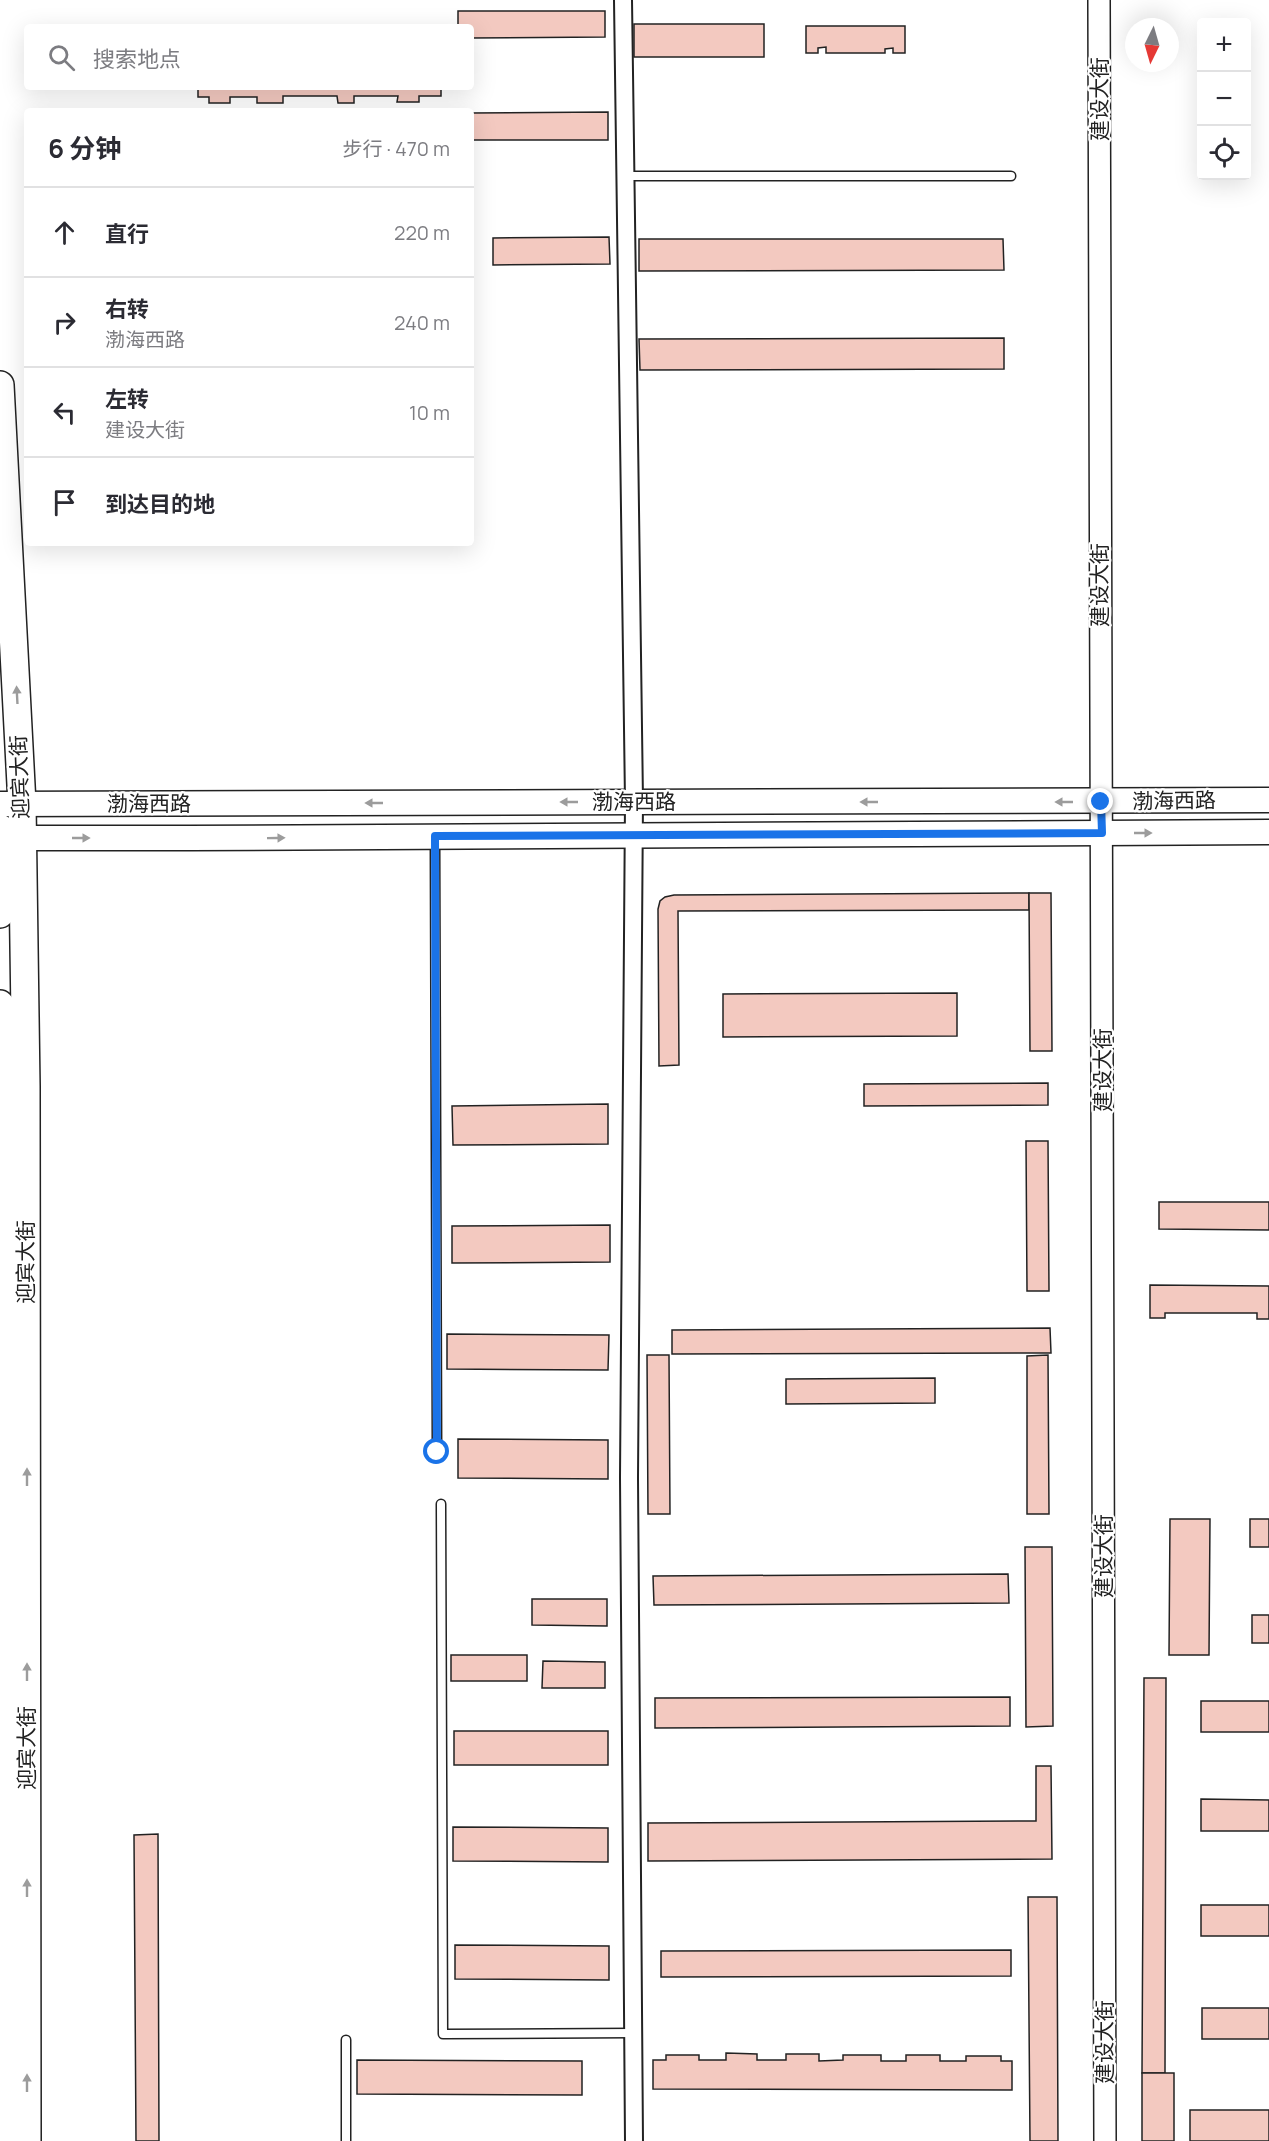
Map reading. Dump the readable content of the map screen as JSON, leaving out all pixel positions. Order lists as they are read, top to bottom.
{
  "streets": {
    "main road": ["迎宾大街", "渤海西路"],
    "street": ["建设大街"]
  },
  "crossings": [
    ["建设大街", "渤海西路"],
    ["迎宾大街", "渤海西路"]
  ],
  "north": "bottom",
  "page": {
    "map_buttons": ["+", "−"],
    "search": "搜索地点",
    "heading": ["6 分钟", "步行 · 470 m"],
    "list": [
      ["直行", "220 m"],
      ["右转", "渤海西路", "240 m"],
      ["左转", "建设大街", "10 m"],
      "到达目的地"
    ]
  }
}
